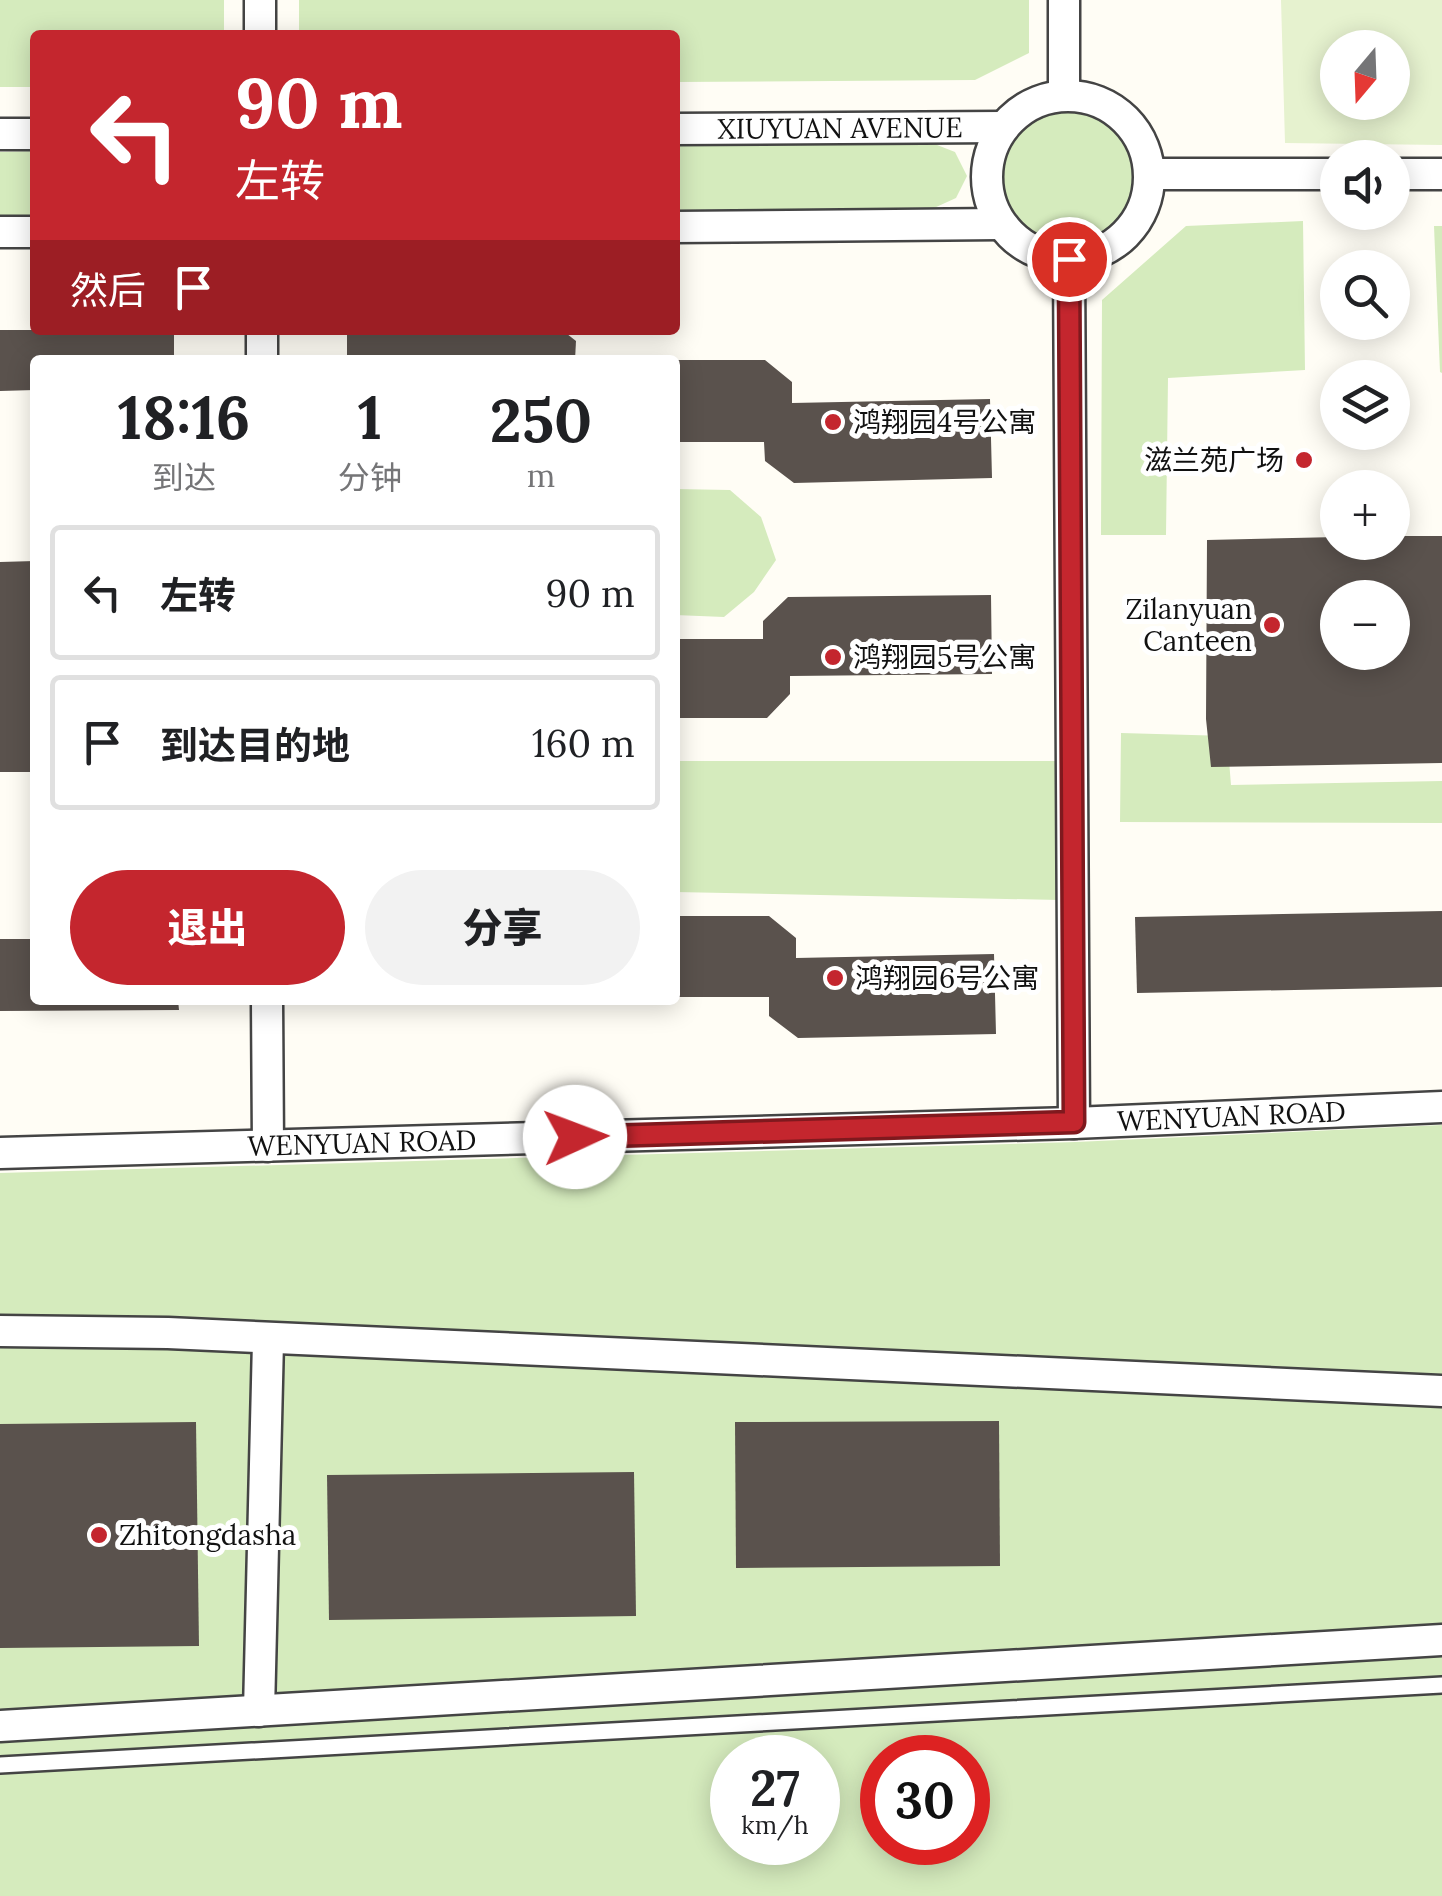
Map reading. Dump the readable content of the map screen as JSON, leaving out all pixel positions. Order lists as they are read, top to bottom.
{
  "streets": {
    "street": ["XIUYUAN AVENUE", "WENYUAN ROAD"]
  },
  "places": [
    "鸿翔园4号公寓",
    "滋兰苑广场",
    "Zilanyuan Canteen",
    "鸿翔园5号公寓",
    "鸿翔园6号公寓",
    "Zhitongdasha"
  ],
  "north": "bottom",
  "page": {
    "map_buttons": ["+", "−"],
    "turn": ["90 m", "左转"],
    "then": "然后",
    "eta": [
      "18:16",
      "到达",
      "1",
      "分钟",
      "250",
      "m"
    ],
    "list": [
      {
        "name": "左转",
        "value": "90 m"
      },
      {
        "name": "到达目的地",
        "value": "160 m"
      }
    ],
    "buttons": ["退出", "分享"],
    "speed": "27 km/h",
    "limit": "30"
  }
}
